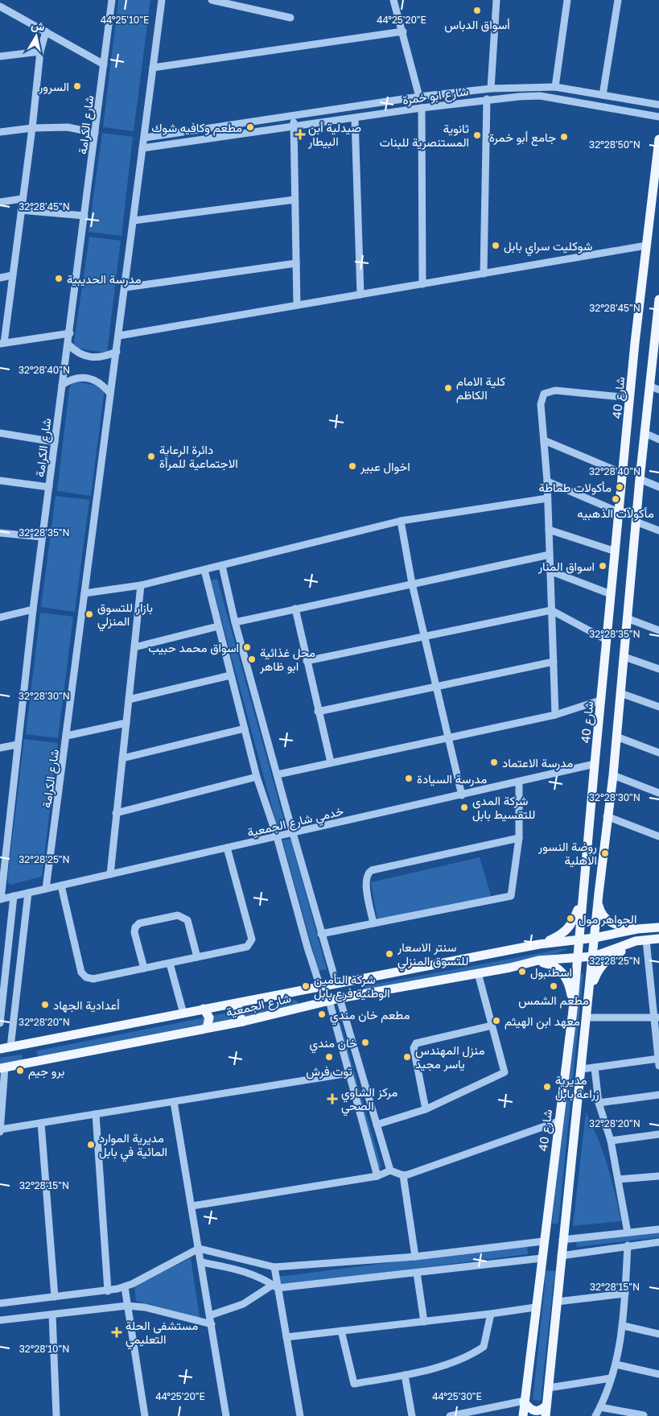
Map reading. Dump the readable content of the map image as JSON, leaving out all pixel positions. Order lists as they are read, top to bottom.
{
  "streets": {
    "main road": ["شارع 40", "شارع الجمعية"],
    "street": ["شارع ابو خمرة", "شارع الكرامة", "خدمي شارع الجمعية"]
  },
  "crossings": [
    ["شارع ابو خمرة", "شارع الكرامة"],
    ["شارع الكرامة", "خدمي شارع الجمعية"],
    ["شارع 40", "خدمي شارع الجمعية"],
    ["شارع 40", "شارع الجمعية"]
  ],
  "places": {
    "other": [
      "أسواق الدباس",
      "السرور",
      "مطعم وكافيه شوك",
      "ثانوية المستنصرية للبنات",
      "جامع أبو خمرة",
      "شوكليت سراي بابل",
      "مدرسة الحديبية",
      "كلية الامام الكاظم",
      "دائرة الرعاية الاجتماعية للمرأة",
      "اخوال عبير",
      "مأكولات طماطة",
      "مأكولات الذهبيه",
      "اسواق المنار",
      "بازار للتسوق المنزلي",
      "اسواق محمد حبيب",
      "محل غذائية ابو ظاهر",
      "مدرسة الاعتماد",
      "مدرسة السيادة",
      "شركة المدى للتقسيط بابل",
      "روضة النسور الاهلية",
      "الجواهر مول",
      "سنتر الاسعار للتسوق المنزلي",
      "اسطنبول",
      "شركة التأمين الوطنية فرع بابل",
      "مطعم الشمس",
      "أعدادية الجهاد",
      "مطعم خان مندي",
      "معهد ابن الهيثم",
      "خان مندي",
      "توت فرش",
      "منزل المهندس ياسر مجيد",
      "برو جيم",
      "مديرية زراعة بابل",
      "مديرية الموارد المائية في بابل"
    ],
    "health": ["صيدلية أبن البيطار", "مركز الشاوي الصحي", "مستشفى الحلة التعليمي"]
  },
  "north": "top",
  "coordinates": [
    "44°25'20\"E",
    "44°25'10\"E",
    "32°28'50\"N",
    "32°28'45\"N",
    "32°28'40\"N",
    "32°28'35\"N",
    "32°28'30\"N",
    "32°28'25\"N",
    "32°28'20\"N",
    "32°28'15\"N",
    "32°28'10\"N",
    "44°25'30\"E"
  ]
}
